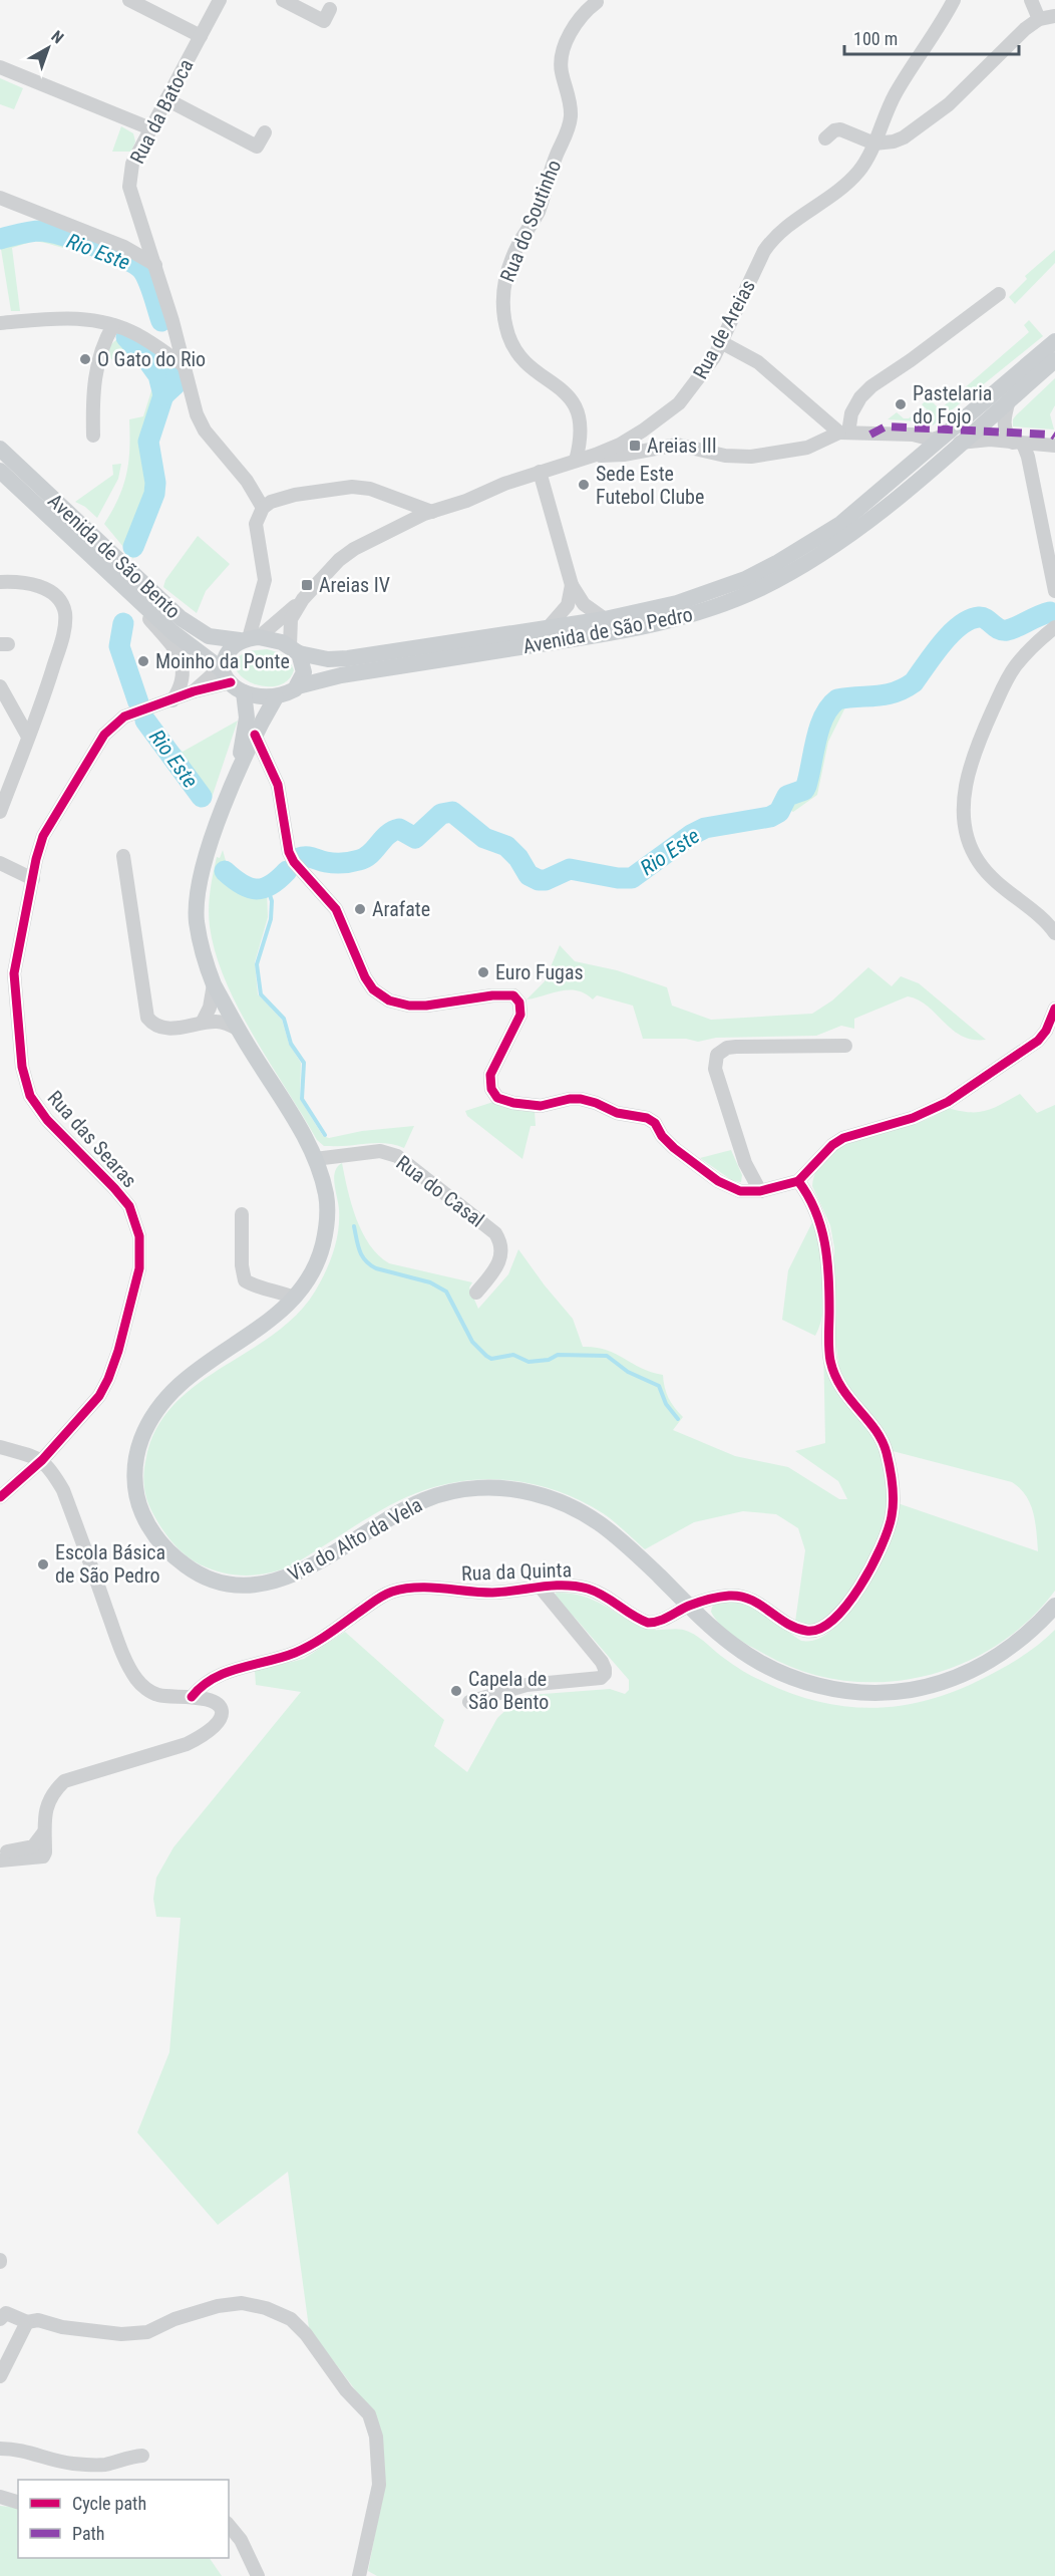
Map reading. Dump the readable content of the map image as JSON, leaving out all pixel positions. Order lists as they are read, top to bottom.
{
  "streets": {
    "main road": ["Avenida de São Bento", "Avenida de São Pedro", "Via do Alto da Vela"],
    "street": [
      "Rua da Batoca",
      "Rua do Soutinho",
      "Rua de Areias",
      "Rua das Searas",
      "Rua do Casal",
      "Rua da Quinta"
    ]
  },
  "crossings": [
    ["Rua do Soutinho", "Rua de Areias"],
    ["Rua de Areias", "Avenida de São Bento"],
    ["Rua de Areias", "Avenida de São Pedro"],
    ["Rua de Areias", "Rua das Searas"],
    ["Avenida de São Bento", "Avenida de São Pedro"],
    ["Avenida de São Bento", "Rua das Searas"],
    ["Avenida de São Pedro", "Rua das Searas"],
    ["Rua do Casal", "Via do Alto da Vela"],
    ["Via do Alto da Vela", "Rua da Quinta"]
  ],
  "water": ["Rio Este"],
  "places": {
    "other": [
      "O Gato do Rio",
      "Pastelaria do Fojo",
      "Sede Este Futebol Clube",
      "Moinho da Ponte",
      "Arafate",
      "Euro Fugas",
      "Escola Básica de São Pedro",
      "Capela de São Bento"
    ],
    "transit": ["Areias III", "Areias IV"]
  },
  "legend": ["Cycle path", "Path"],
  "scale_bar": "100 m",
  "north": "top right"
}
